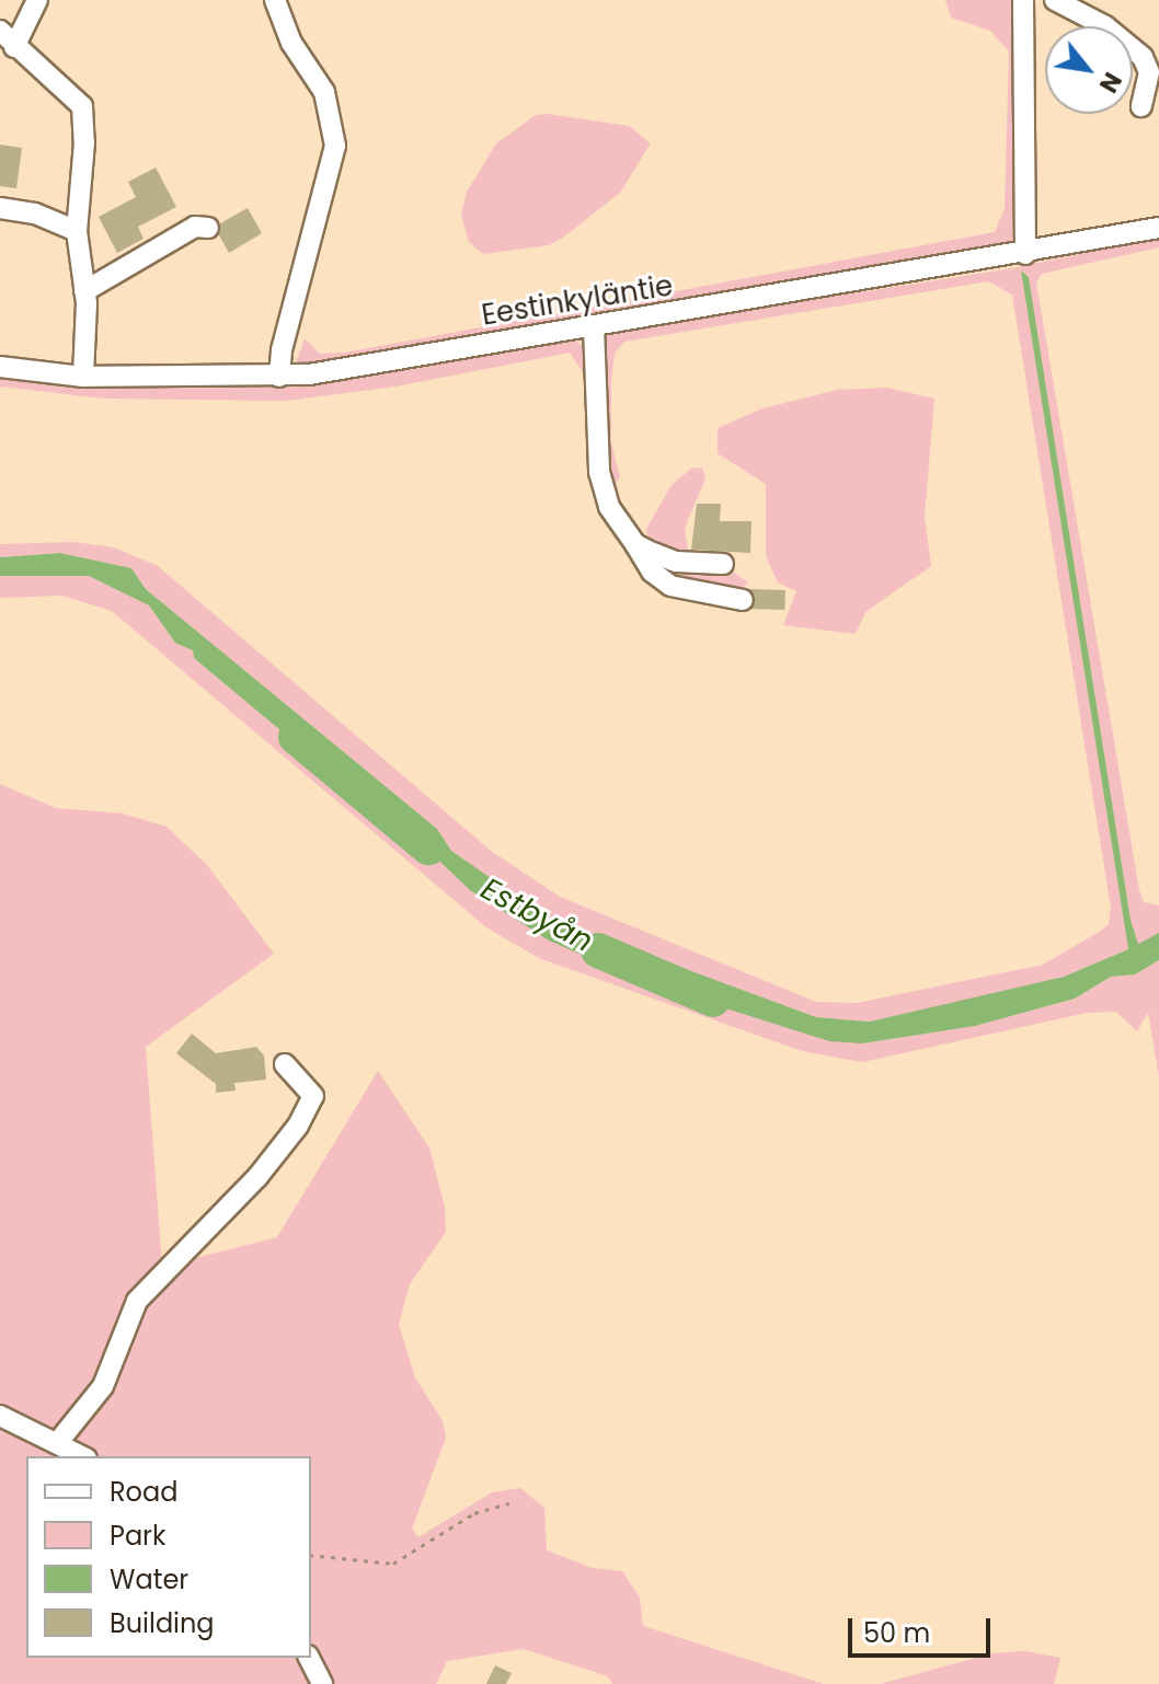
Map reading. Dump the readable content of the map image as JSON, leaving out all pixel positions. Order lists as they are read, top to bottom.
{
  "streets": {
    "street": ["Eestinkyläntie"]
  },
  "water": ["Estbyån"],
  "legend": [
    "Road",
    "Park",
    "Water",
    "Building"
  ],
  "scale_bar": "50 m",
  "north": "bottom right"
}
